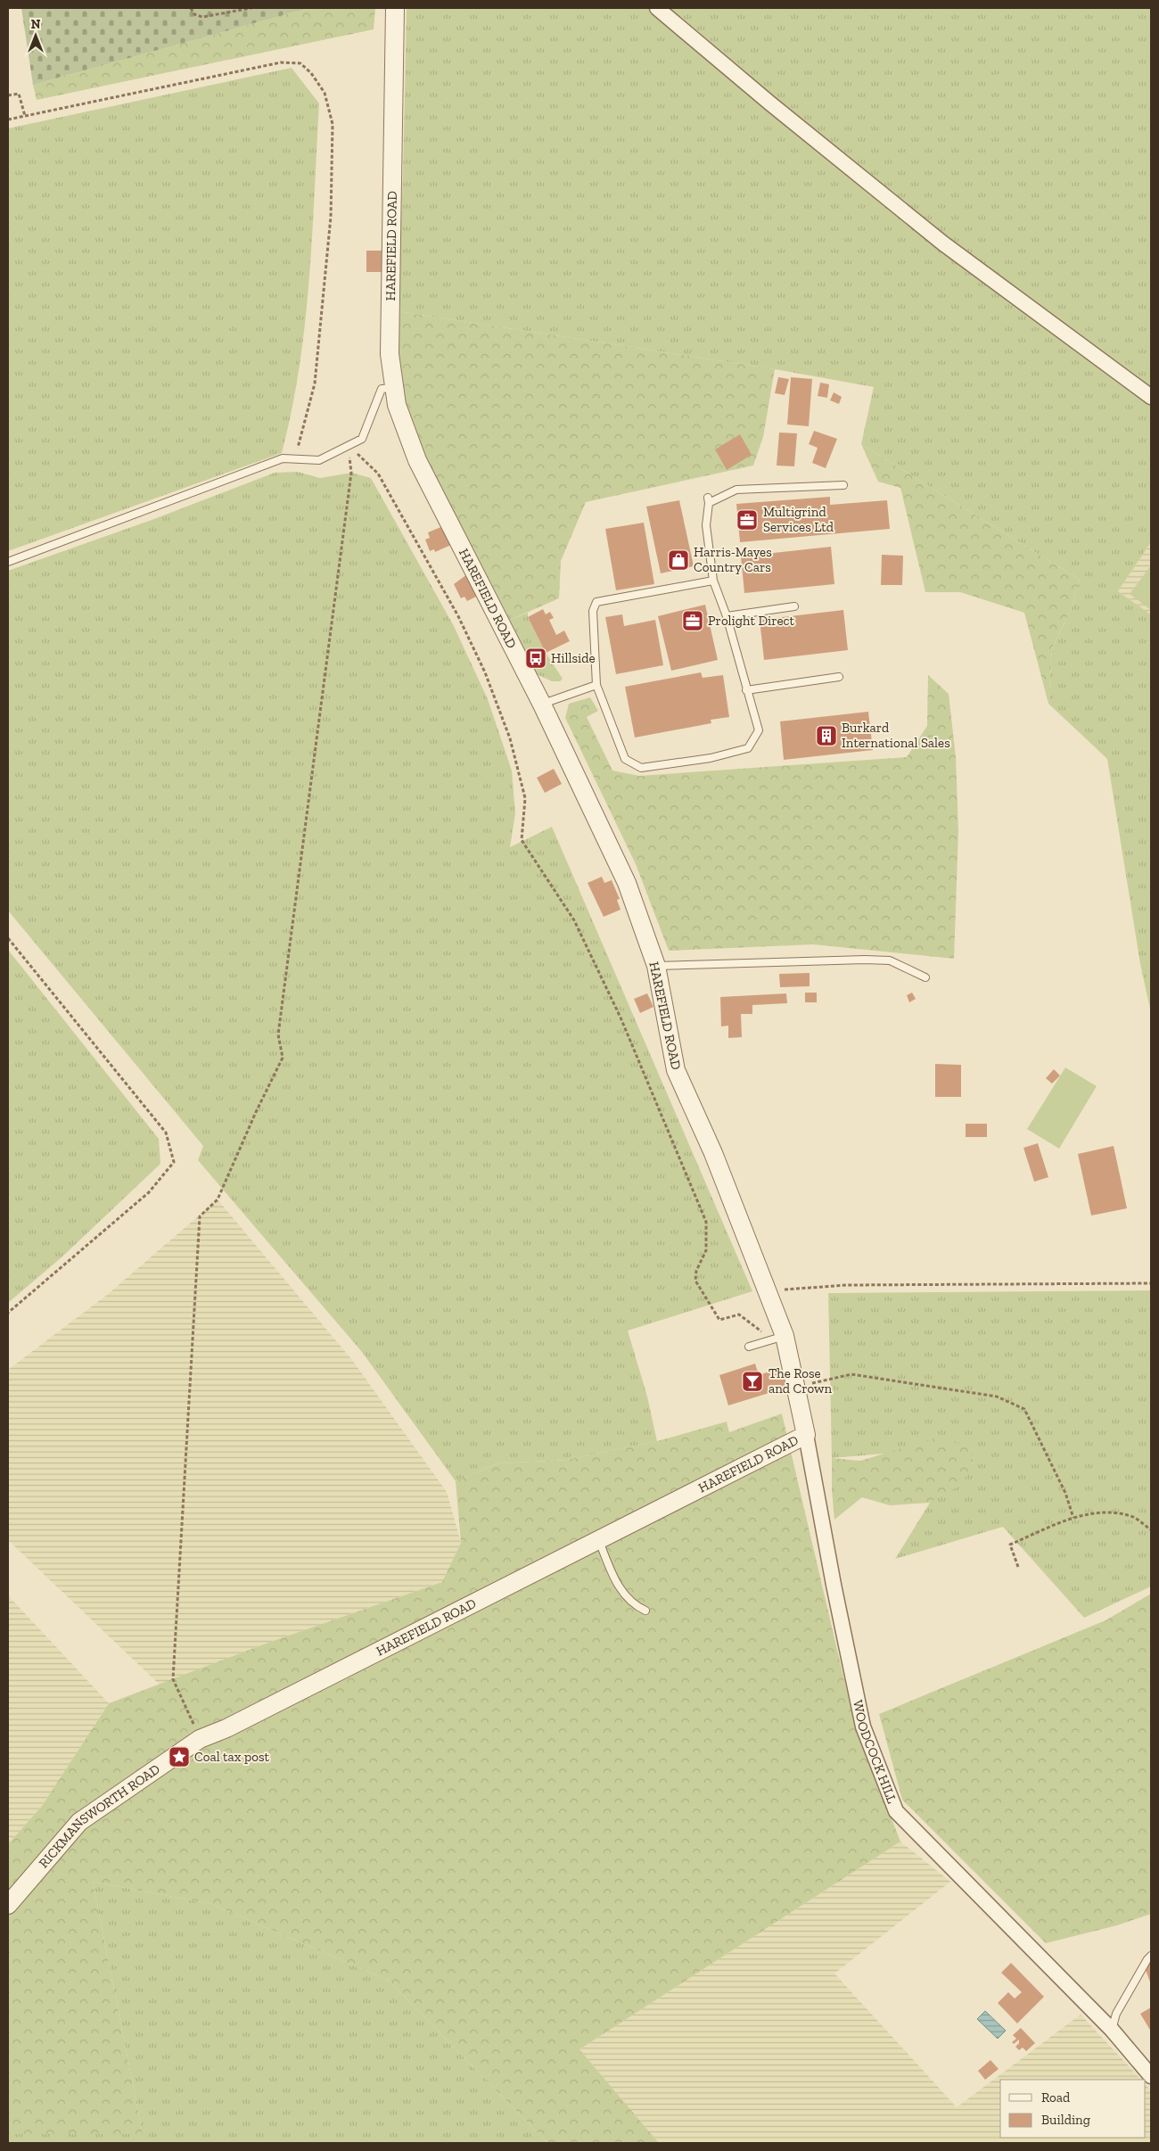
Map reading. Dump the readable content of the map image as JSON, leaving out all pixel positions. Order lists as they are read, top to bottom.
{
  "streets": {
    "street": ["HAREFIELD ROAD", "WOODCOCK HILL", "RICKMANSWORTH ROAD"]
  },
  "crossings": [
    ["HAREFIELD ROAD", "WOODCOCK HILL"],
    ["HAREFIELD ROAD", "RICKMANSWORTH ROAD"]
  ],
  "places": {
    "office": ["Multigrind Services Ltd", "Prolight Direct"],
    "shop": ["Harris-Mayes Country Cars"],
    "bus stop": ["Hillside"],
    "building": ["Burkard International Sales"],
    "bar": ["The Rose and Crown"],
    "place": ["Coal tax post"]
  },
  "legend": ["Road", "Building"],
  "north": "top"
}
